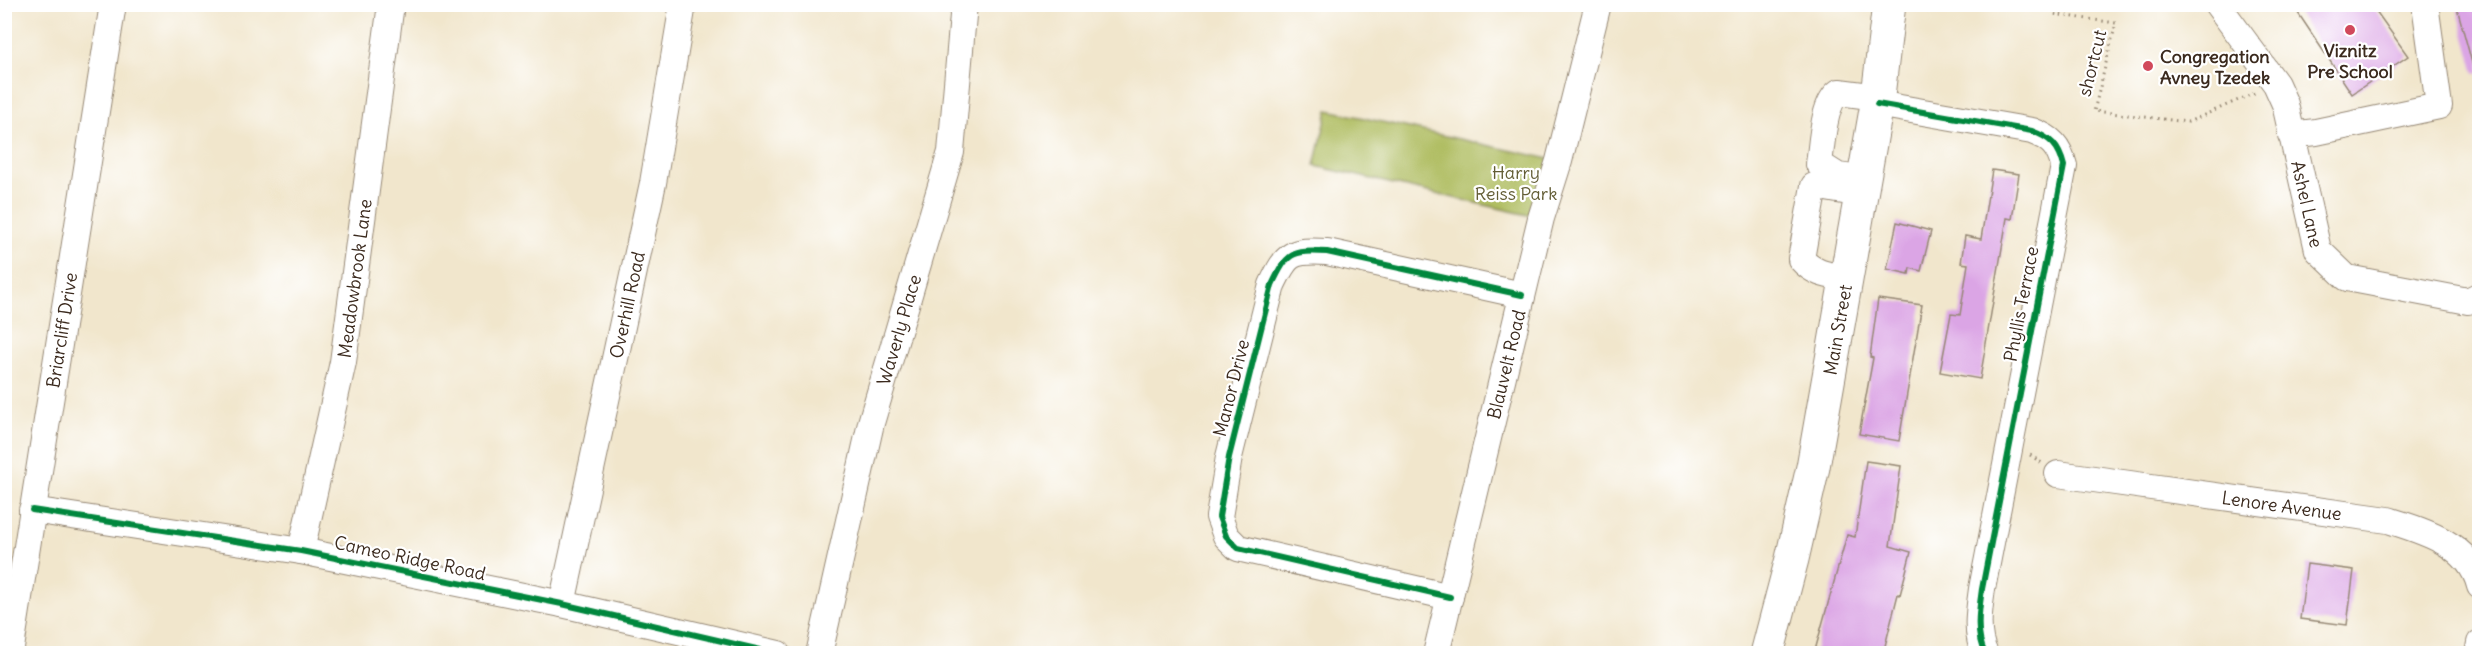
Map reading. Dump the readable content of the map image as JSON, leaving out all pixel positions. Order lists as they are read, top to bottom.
{
  "streets": {
    "main road": ["Main Street"],
    "street": [
      "Ashel Lane",
      "Meadowbrook Lane",
      "Phyllis Terrace",
      "Overhill Road",
      "Briarcliff Drive",
      "Waverly Place",
      "Blauvelt Road",
      "Manor Drive",
      "Lenore Avenue",
      "Cameo Ridge Road"
    ],
    "path": ["shortcut"]
  },
  "crossings": [
    ["shortcut", "Ashel Lane"],
    ["Meadowbrook Lane", "Cameo Ridge Road"],
    ["Phyllis Terrace", "Main Street"],
    ["Overhill Road", "Cameo Ridge Road"],
    ["Briarcliff Drive", "Cameo Ridge Road"],
    ["Blauvelt Road", "Manor Drive"]
  ],
  "parks": ["Harry Reiss Park"],
  "places": ["Viznitz Pre School", "Congregation Avney Tzedek"]
}
